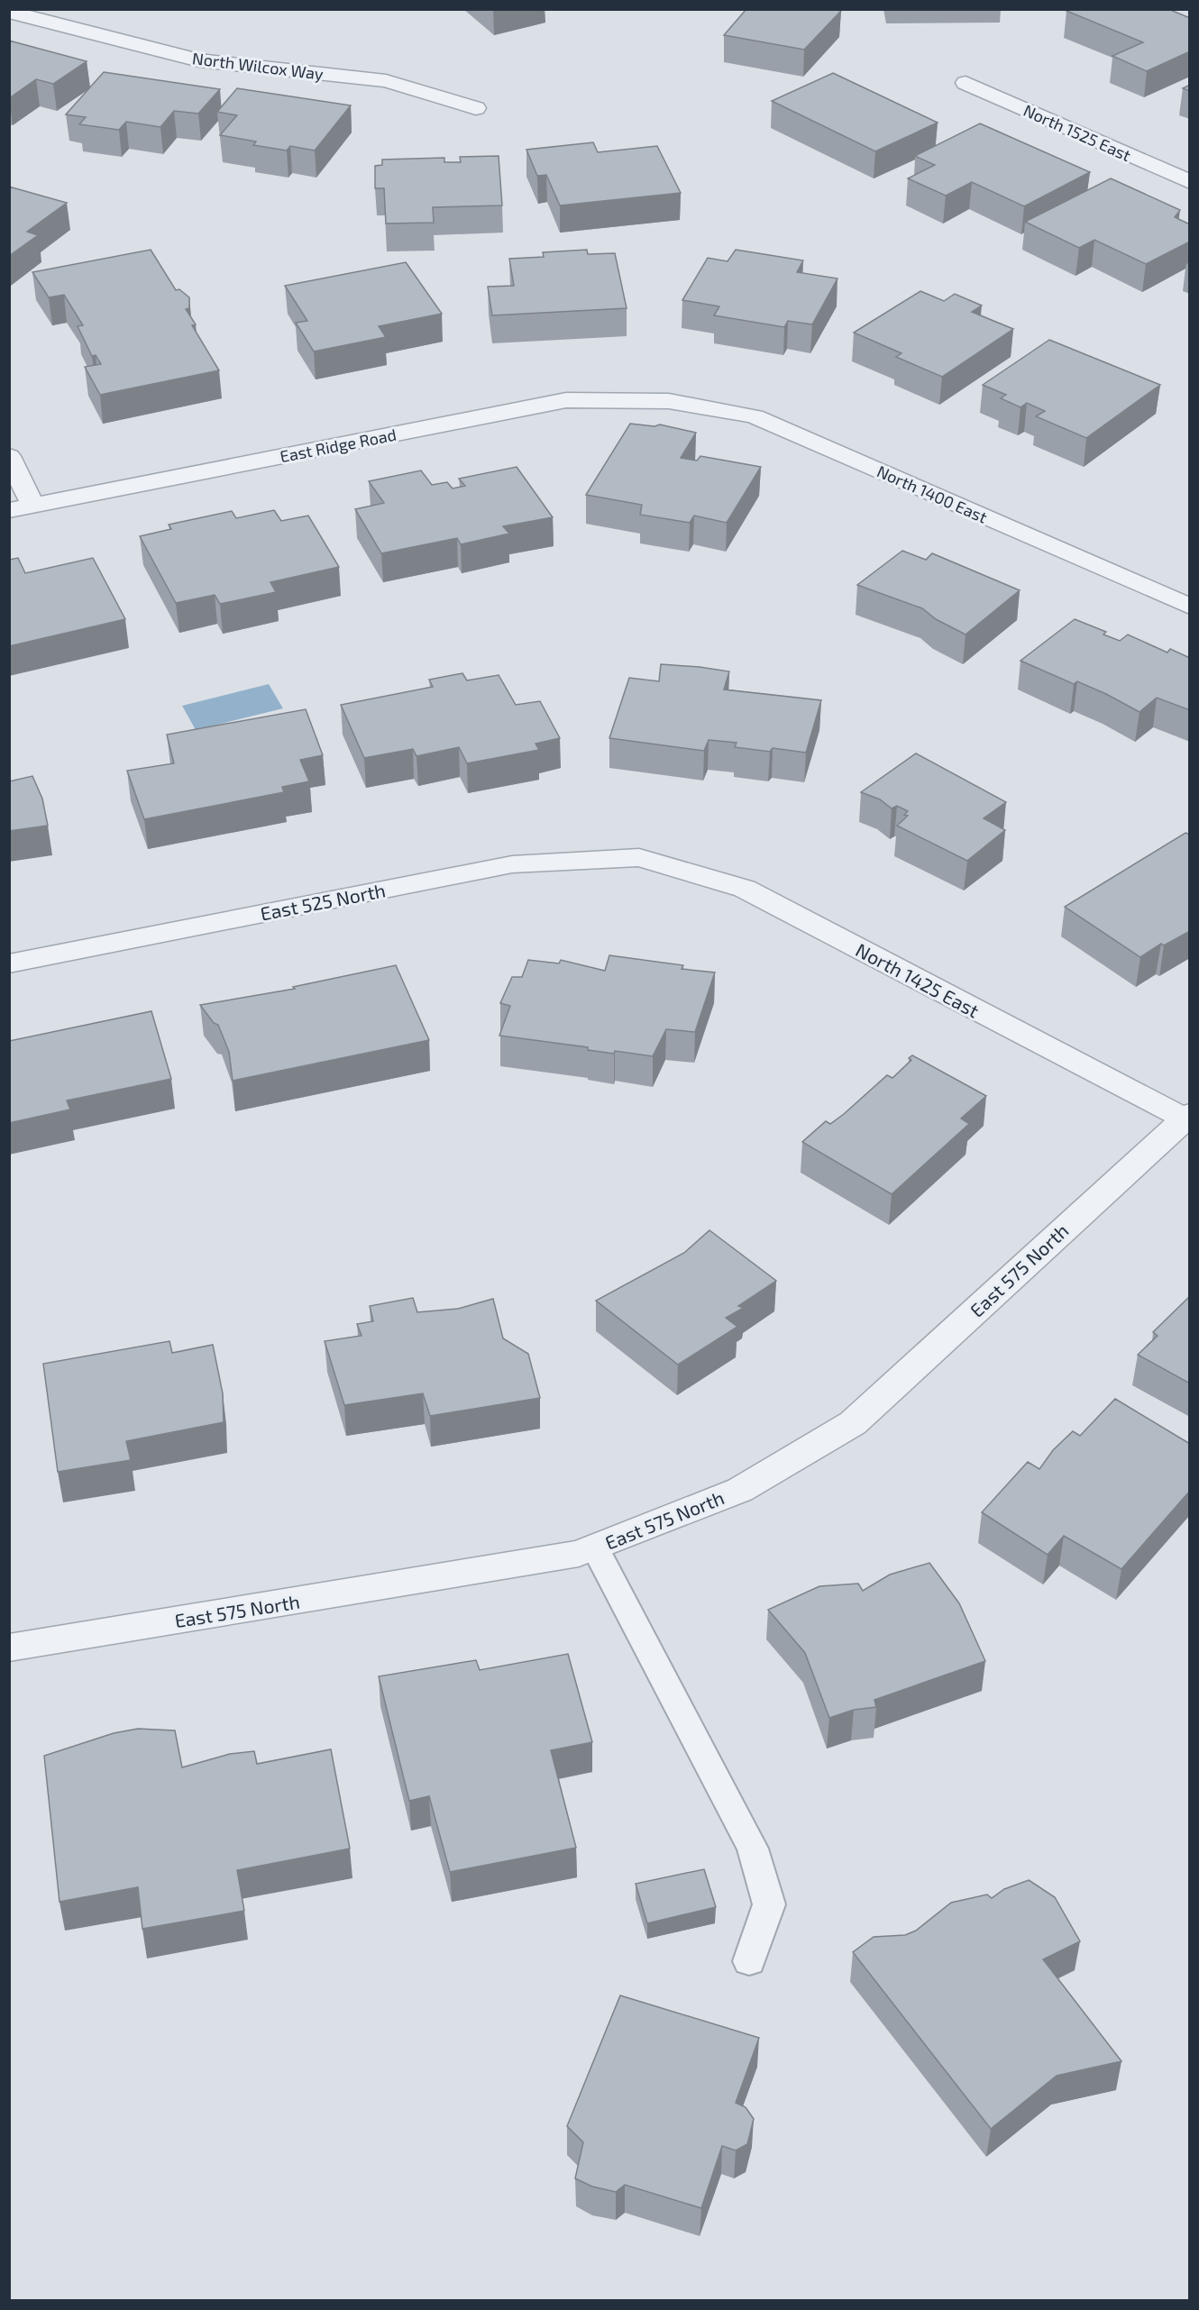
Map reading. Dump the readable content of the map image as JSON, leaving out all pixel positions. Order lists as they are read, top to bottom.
{
  "streets": {
    "street": [
      "North Wilcox Way",
      "North 1525 East",
      "East Ridge Road",
      "North 1400 East",
      "East 525 North",
      "North 1425 East",
      "East 575 North"
    ]
  },
  "crossings": [
    ["East Ridge Road", "North 1400 East"],
    ["East 525 North", "North 1425 East"],
    ["North 1425 East", "East 575 North"]
  ]
}
